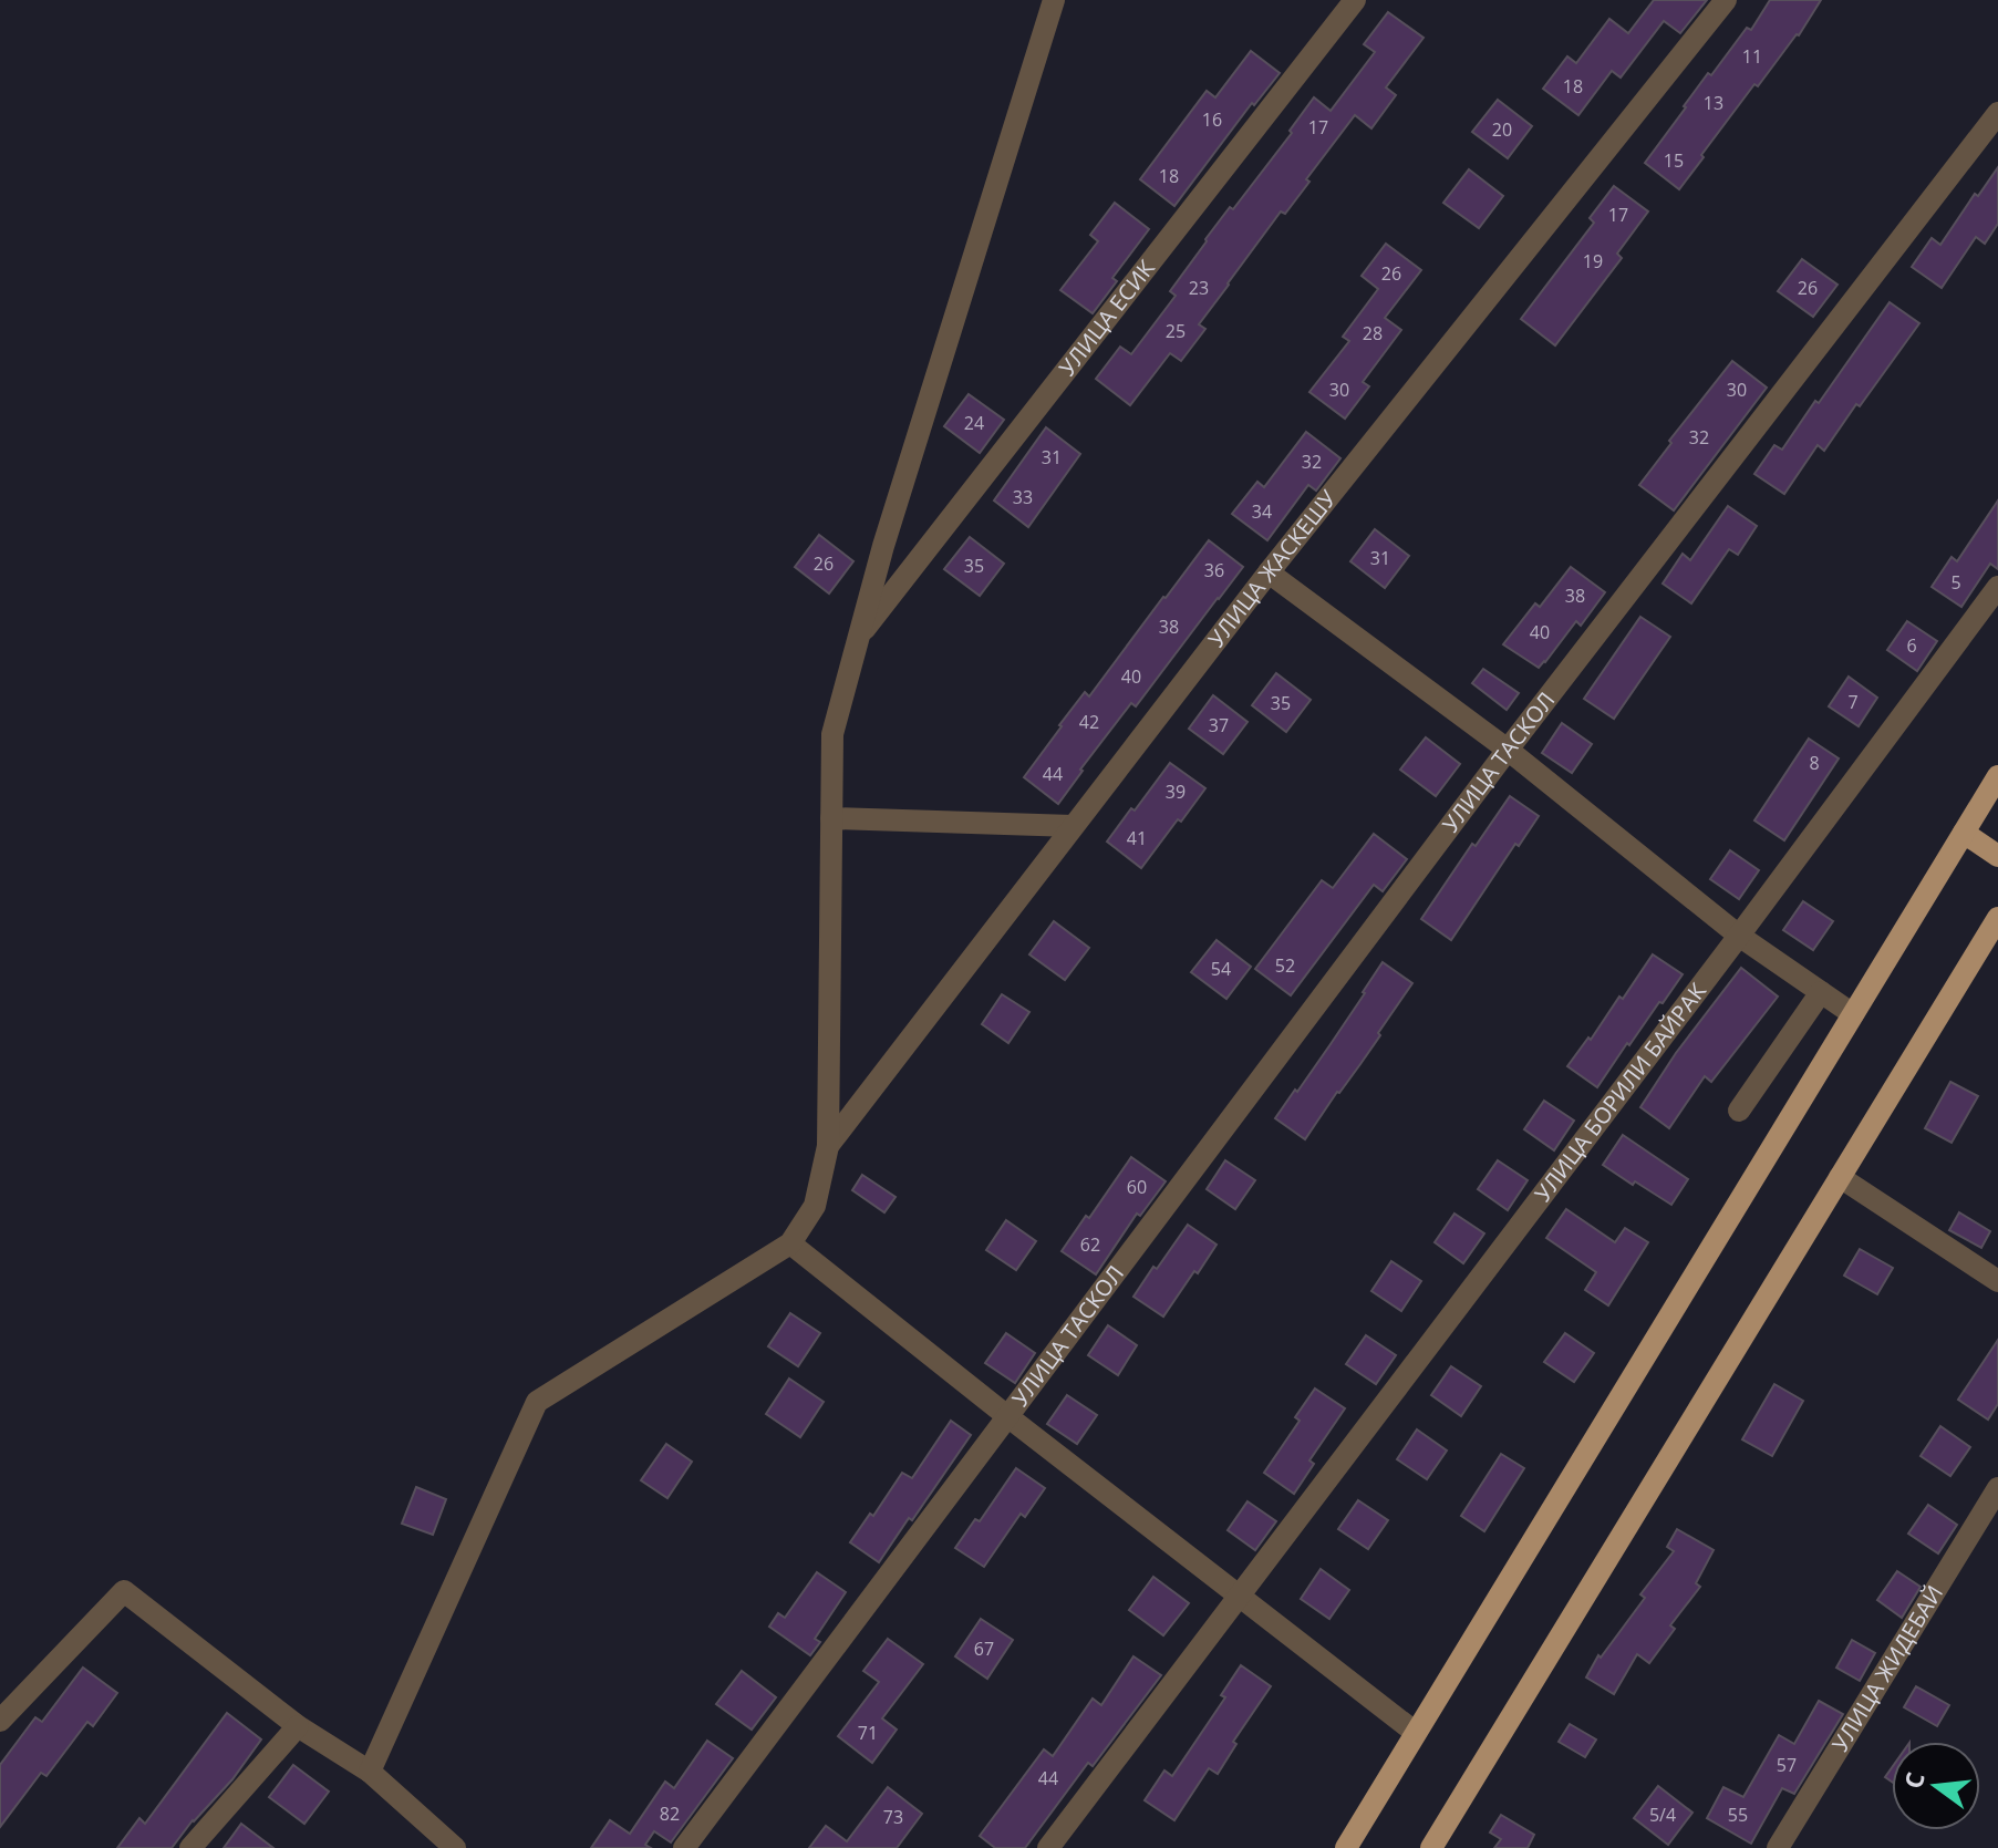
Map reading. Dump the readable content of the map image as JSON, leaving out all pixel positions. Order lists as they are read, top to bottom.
{
  "streets": {
    "street": [
      "УЛИЦА ЕСИК",
      "УЛИЦА ЖАСКЕШУ",
      "УЛИЦА ТАСКОЛ",
      "УЛИЦА БОРИЛИ БАЙРАК",
      "УЛИЦА ЖИДЕБАЙ"
    ]
  },
  "house_numbers": [
    "11",
    "18",
    "13",
    "16",
    "17",
    "20",
    "15",
    "18",
    "17",
    "19",
    "26",
    "23",
    "26",
    "25",
    "28",
    "30",
    "30",
    "24",
    "32",
    "31",
    "32",
    "33",
    "34",
    "31",
    "26",
    "35",
    "36",
    "5",
    "38",
    "38",
    "40",
    "6",
    "40",
    "7",
    "35",
    "42",
    "37",
    "8",
    "44",
    "39",
    "41",
    "52",
    "54",
    "60",
    "62",
    "67",
    "71",
    "57",
    "44",
    "82",
    "5/4",
    "55",
    "73"
  ],
  "north": "left"
}
